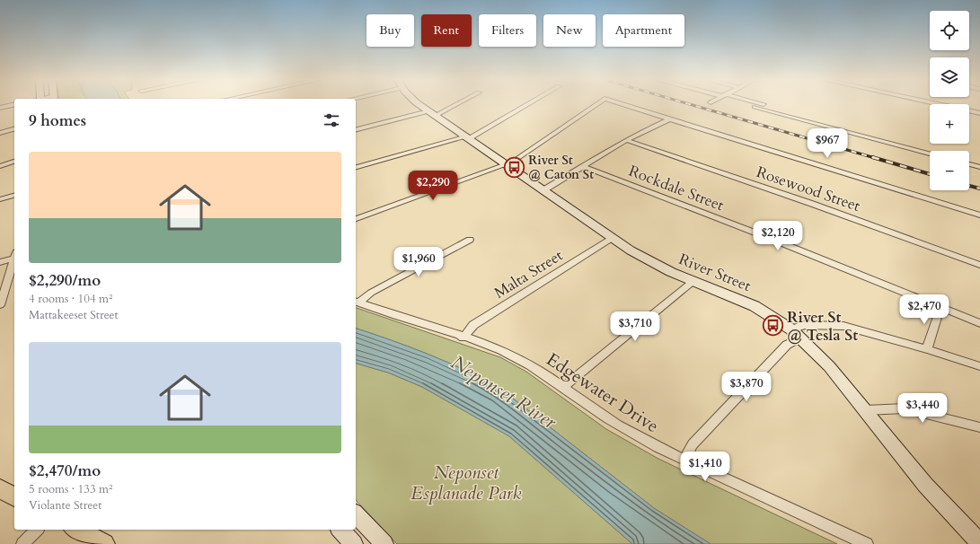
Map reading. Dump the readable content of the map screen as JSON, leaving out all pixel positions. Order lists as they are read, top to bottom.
{
  "streets": {
    "main road": ["River Street"],
    "street": [
      "Rockdale Street",
      "Rosewood Street",
      "Malta Street",
      "Edgewater Drive"
    ]
  },
  "crossings": [
    ["River Street", "Malta Street"],
    ["Malta Street", "Edgewater Drive"]
  ],
  "water": ["Neponset River"],
  "parks": ["Neponset Esplanade Park"],
  "places": {
    "bus stop": ["River St @ Caton St", "River St @ Tesla St"]
  },
  "page": {
    "map_buttons": ["+", "−"],
    "chip": [
      "Buy",
      "Rent",
      "Filters",
      "New",
      "Apartment"
    ],
    "heading": "9 homes",
    "price": [
      "$967",
      "$2,290",
      "$2,120",
      "$1,960",
      "$2,470",
      "$3,710",
      "$3,870",
      "$3,440",
      "$1,410"
    ],
    "list": [
      {
        "name": "$2,290/mo",
        "note": "4 rooms · 104 m² · Mattakeeset Street"
      },
      {
        "name": "$2,470/mo",
        "note": "5 rooms · 133 m² · Violante Street"
      }
    ]
  }
}
